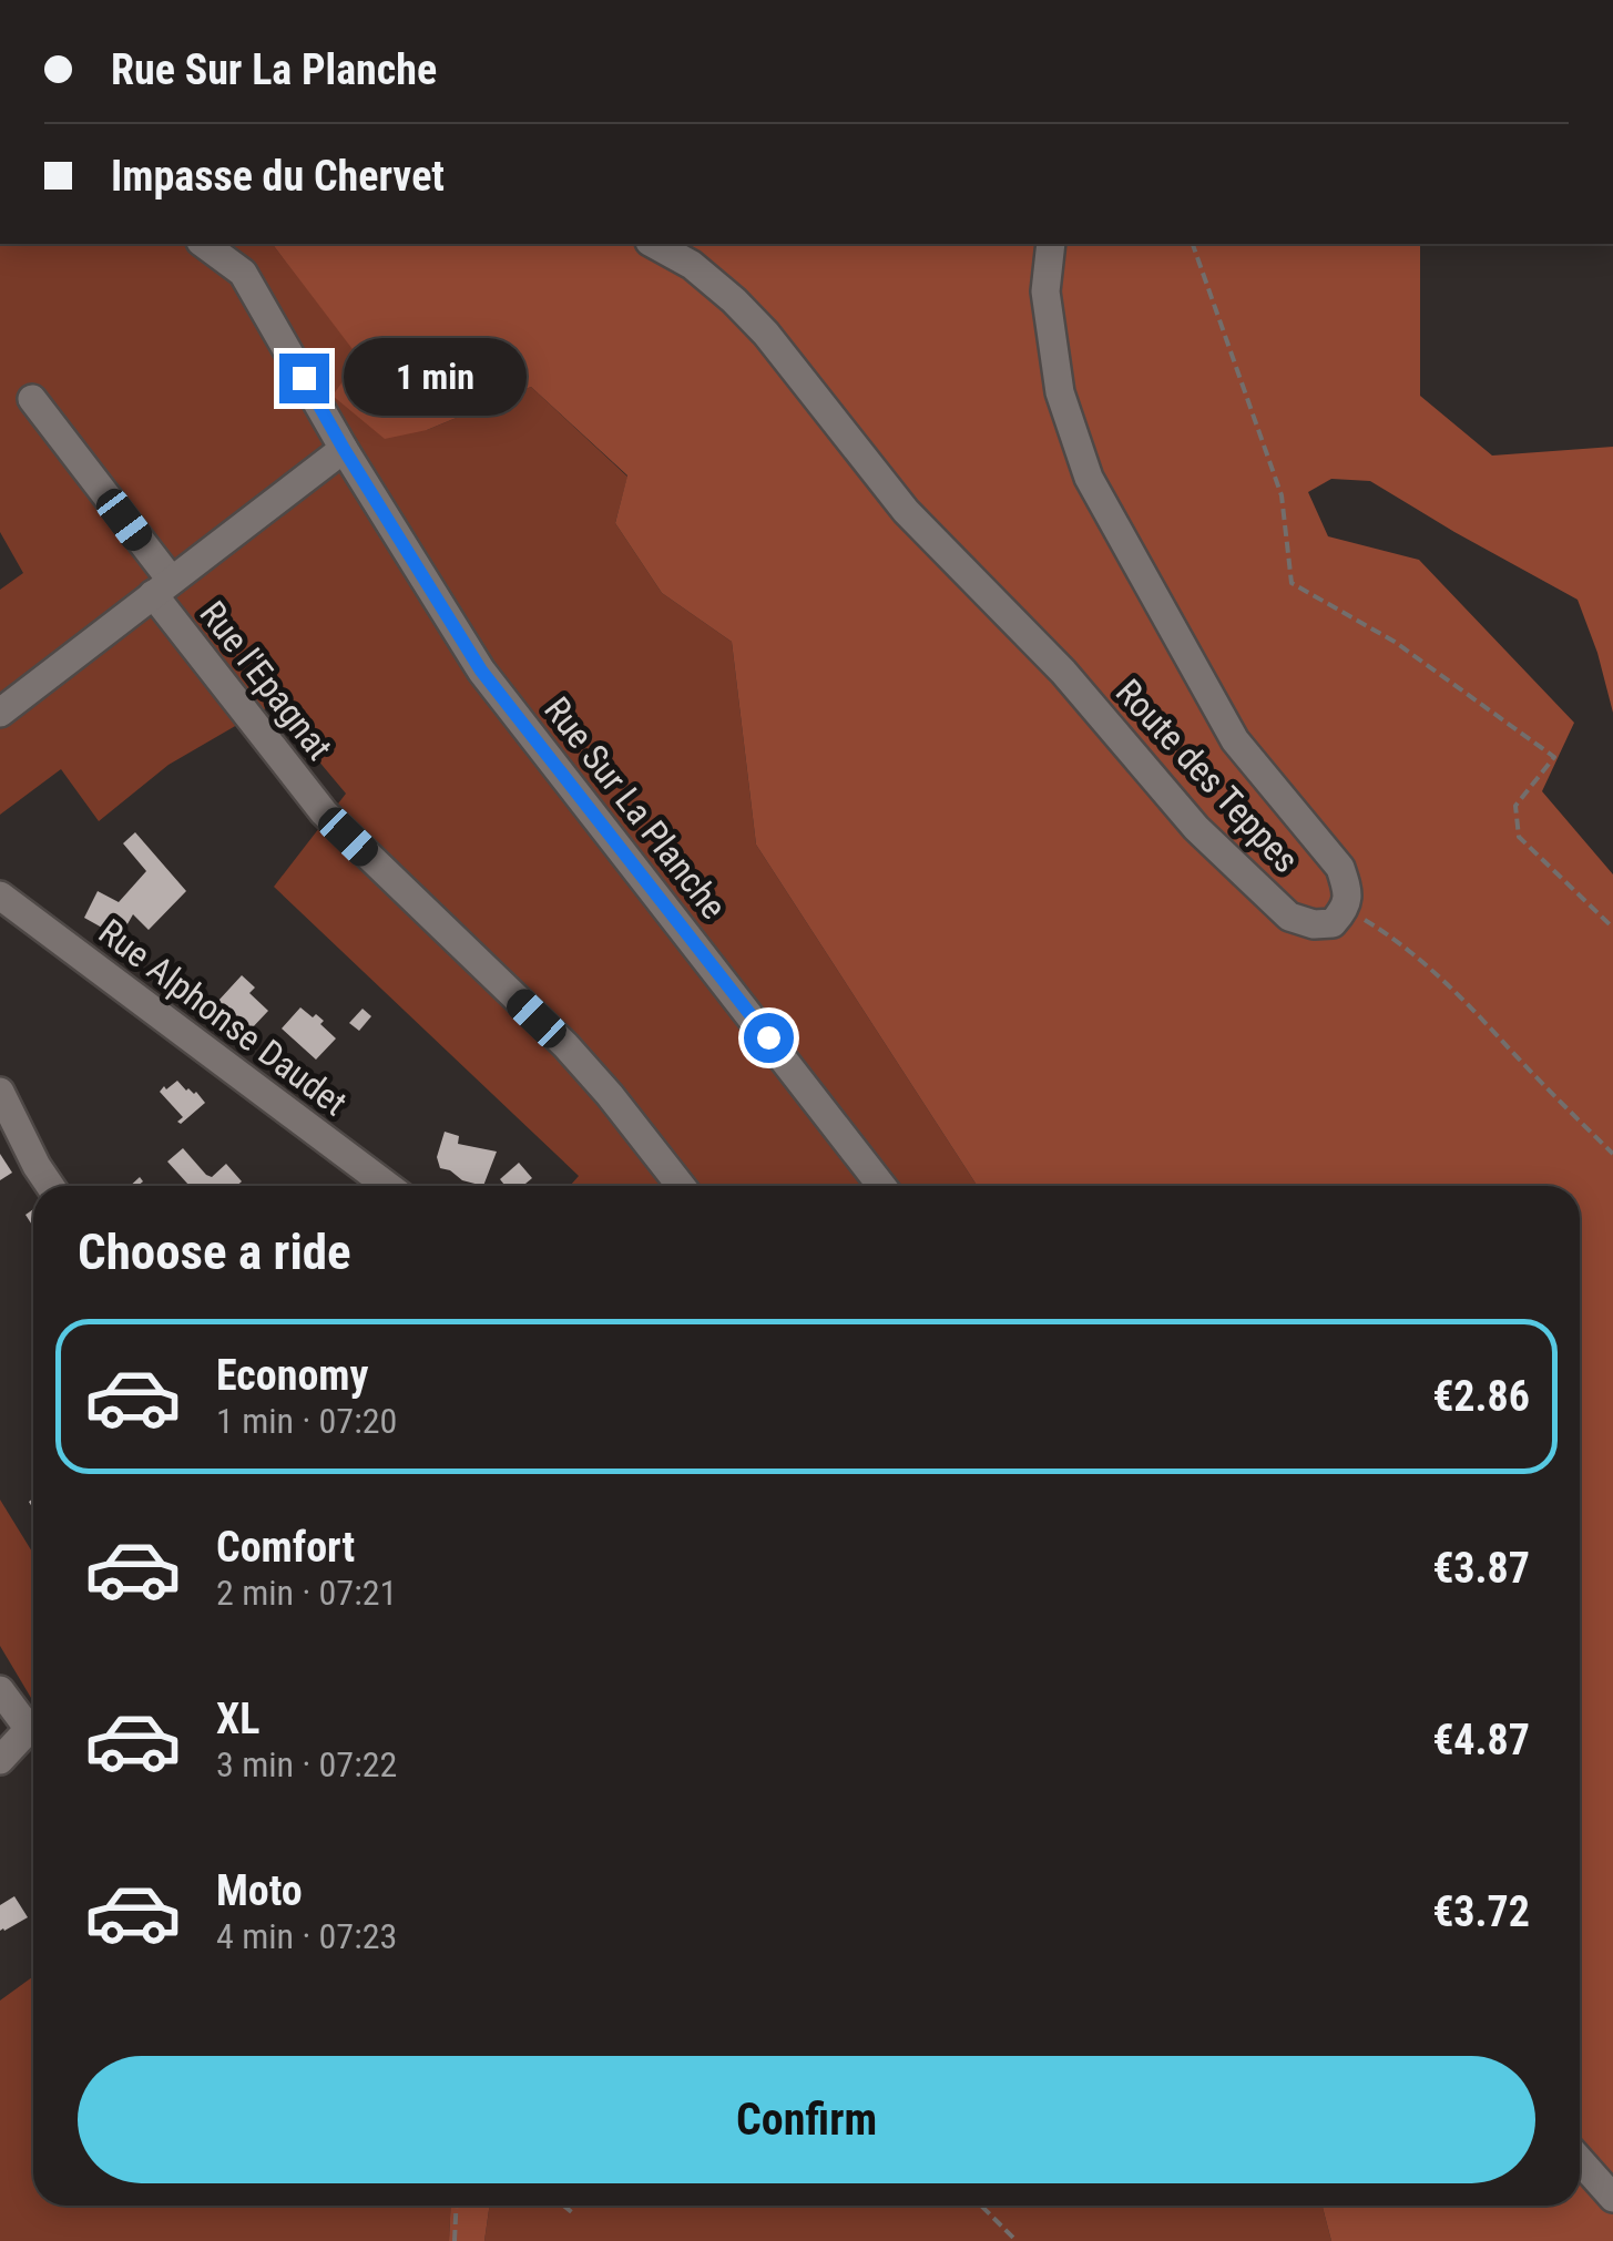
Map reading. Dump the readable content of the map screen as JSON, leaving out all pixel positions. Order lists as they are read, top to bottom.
{
  "streets": {
    "street": [
      "Rue l'Epagnat",
      "Route des Teppes",
      "Rue Sur La Planche",
      "Rue Alphonse Daudet"
    ]
  },
  "page": {
    "banner": ["Rue Sur La Planche", "Impasse du Chervet"],
    "bubble": "1 min",
    "heading": "Choose a ride",
    "list": [
      {
        "name": "Economy",
        "note": "1 min · 07:20",
        "value": "€2.86"
      },
      {
        "name": "Comfort",
        "note": "2 min · 07:21",
        "value": "€3.87"
      },
      {
        "name": "XL",
        "note": "3 min · 07:22",
        "value": "€4.87"
      },
      {
        "name": "Moto",
        "note": "4 min · 07:23",
        "value": "€3.72"
      }
    ],
    "buttons": "Confirm"
  }
}
